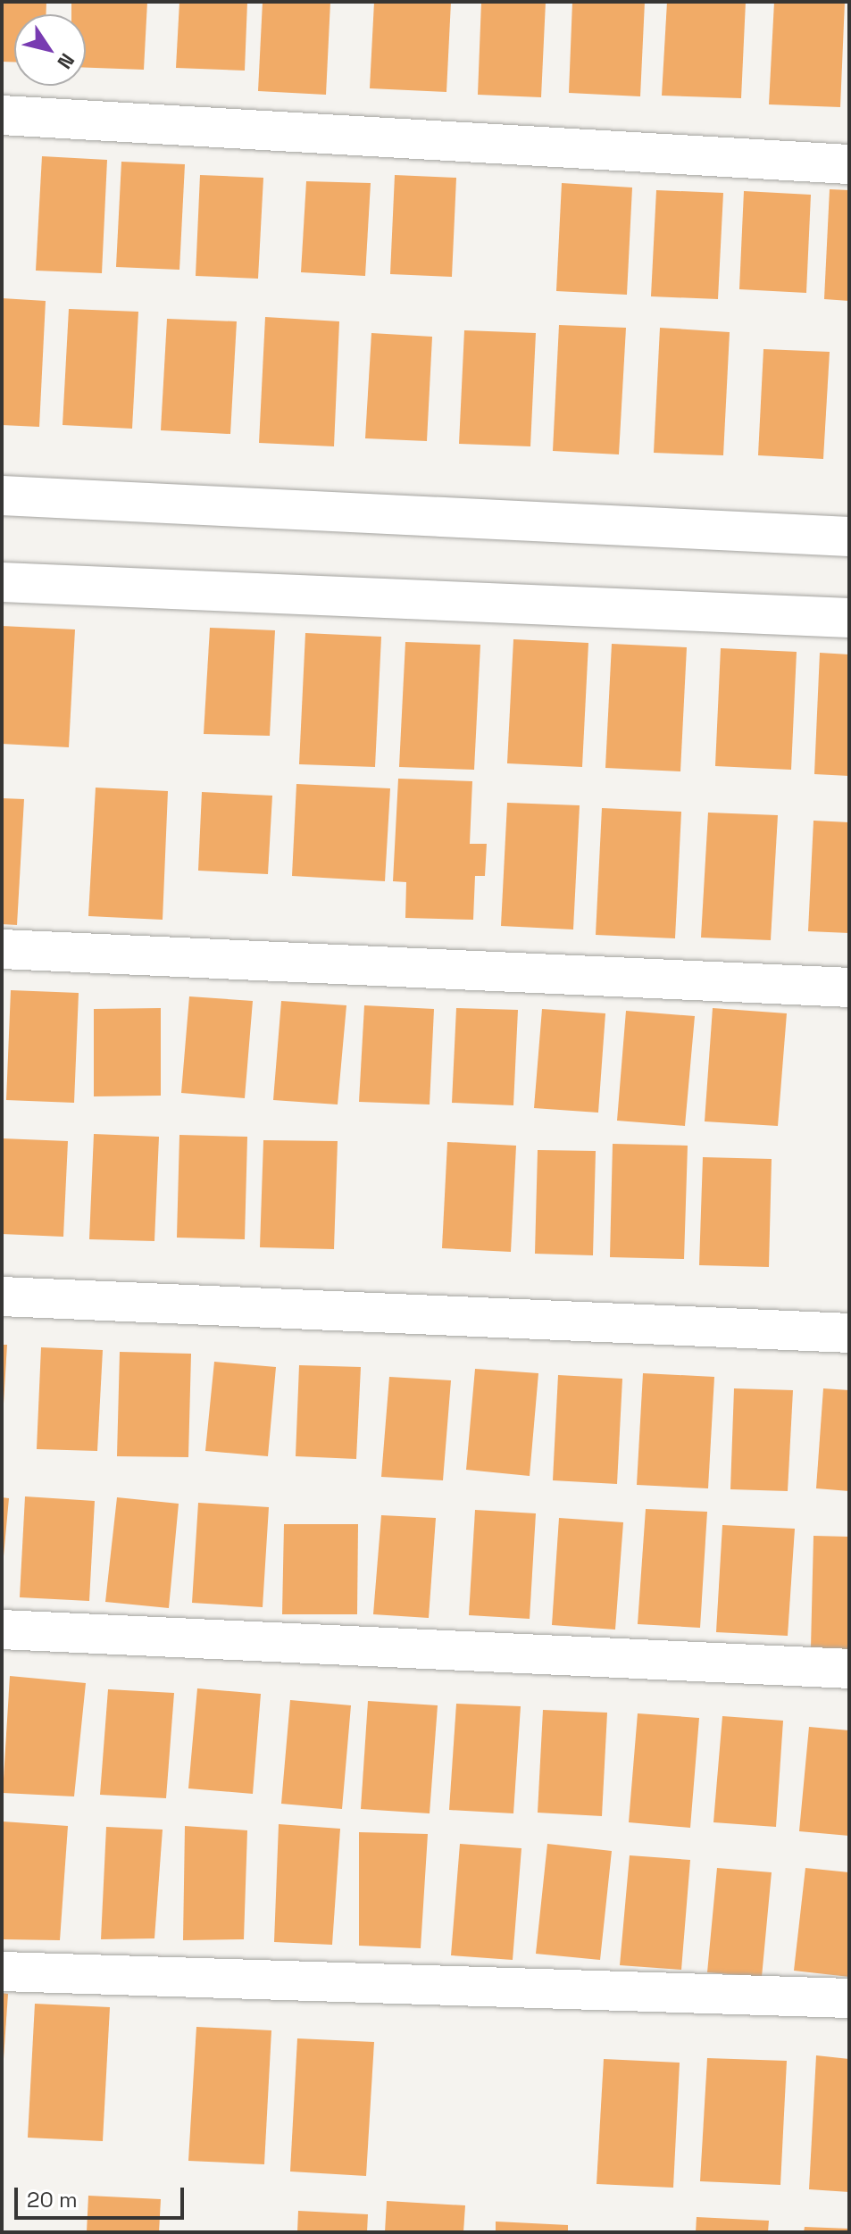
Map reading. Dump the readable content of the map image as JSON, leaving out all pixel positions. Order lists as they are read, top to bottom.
{
  "scale_bar": "20 m",
  "north": "bottom right"
}
